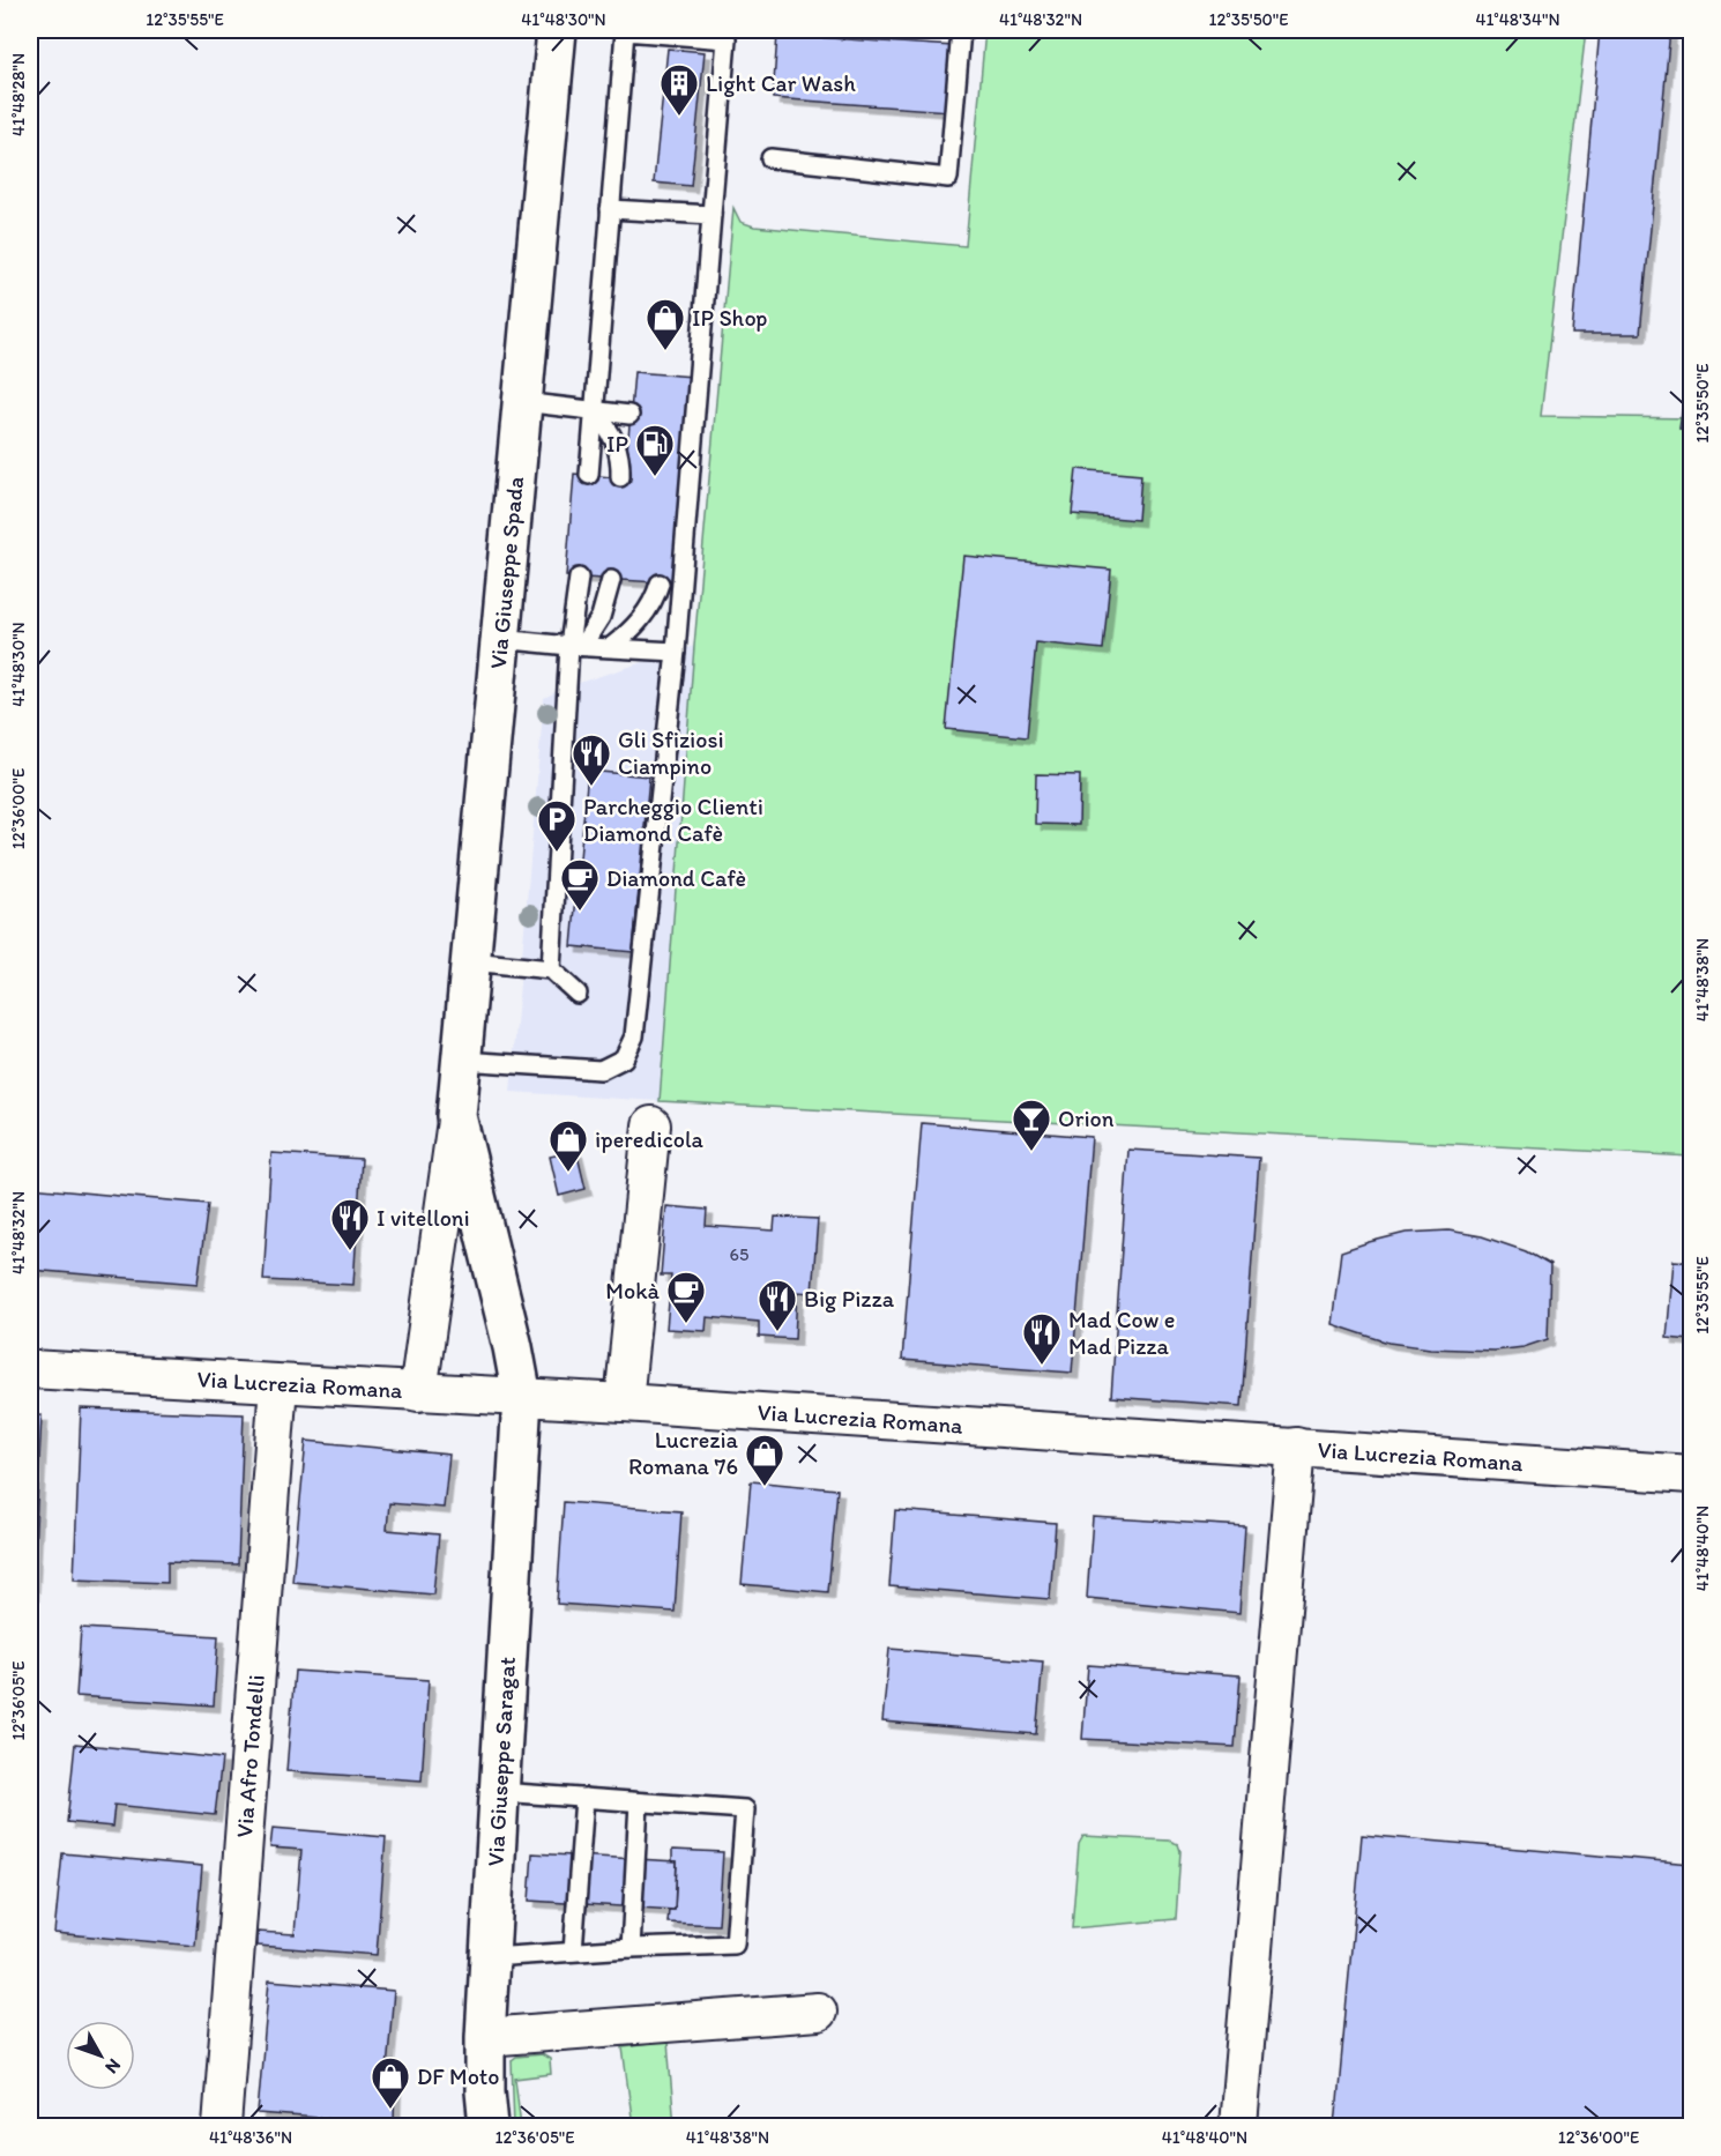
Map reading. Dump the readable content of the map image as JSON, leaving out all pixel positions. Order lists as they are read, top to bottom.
{
  "streets": {
    "street": [
      "Via Giuseppe Spada",
      "Via Lucrezia Romana",
      "Via Afro Tondelli",
      "Via Giuseppe Saragat"
    ]
  },
  "crossings": [
    ["Via Giuseppe Spada", "Via Lucrezia Romana"],
    ["Via Giuseppe Spada", "Via Giuseppe Saragat"],
    ["Via Lucrezia Romana", "Via Afro Tondelli"],
    ["Via Lucrezia Romana", "Via Giuseppe Saragat"]
  ],
  "places": {
    "building": ["Light Car Wash"],
    "shop": [
      "IP Shop",
      "iperedicola",
      "Lucrezia Romana 76",
      "DF Moto"
    ],
    "fuel station": ["IP"],
    "restaurant": [
      "Gli Sfiziosi Ciampino",
      "I vitelloni",
      "Big Pizza",
      "Mad Cow e Mad Pizza"
    ],
    "parking": ["Parcheggio Clienti Diamond Cafè"],
    "cafe": ["Diamond Cafè", "Mokà"],
    "bar": ["Orion"]
  },
  "house_numbers": ["65"],
  "north": "bottom right",
  "coordinates": [
    "12°35'55\"E",
    "41°48'30\"N",
    "41°48'32\"N",
    "12°35'50\"E",
    "41°48'34\"N",
    "41°48'28\"N",
    "12°36'00\"E",
    "41°48'38\"N",
    "41°48'40\"N",
    "12°36'05\"E",
    "41°48'36\"N"
  ]
}
